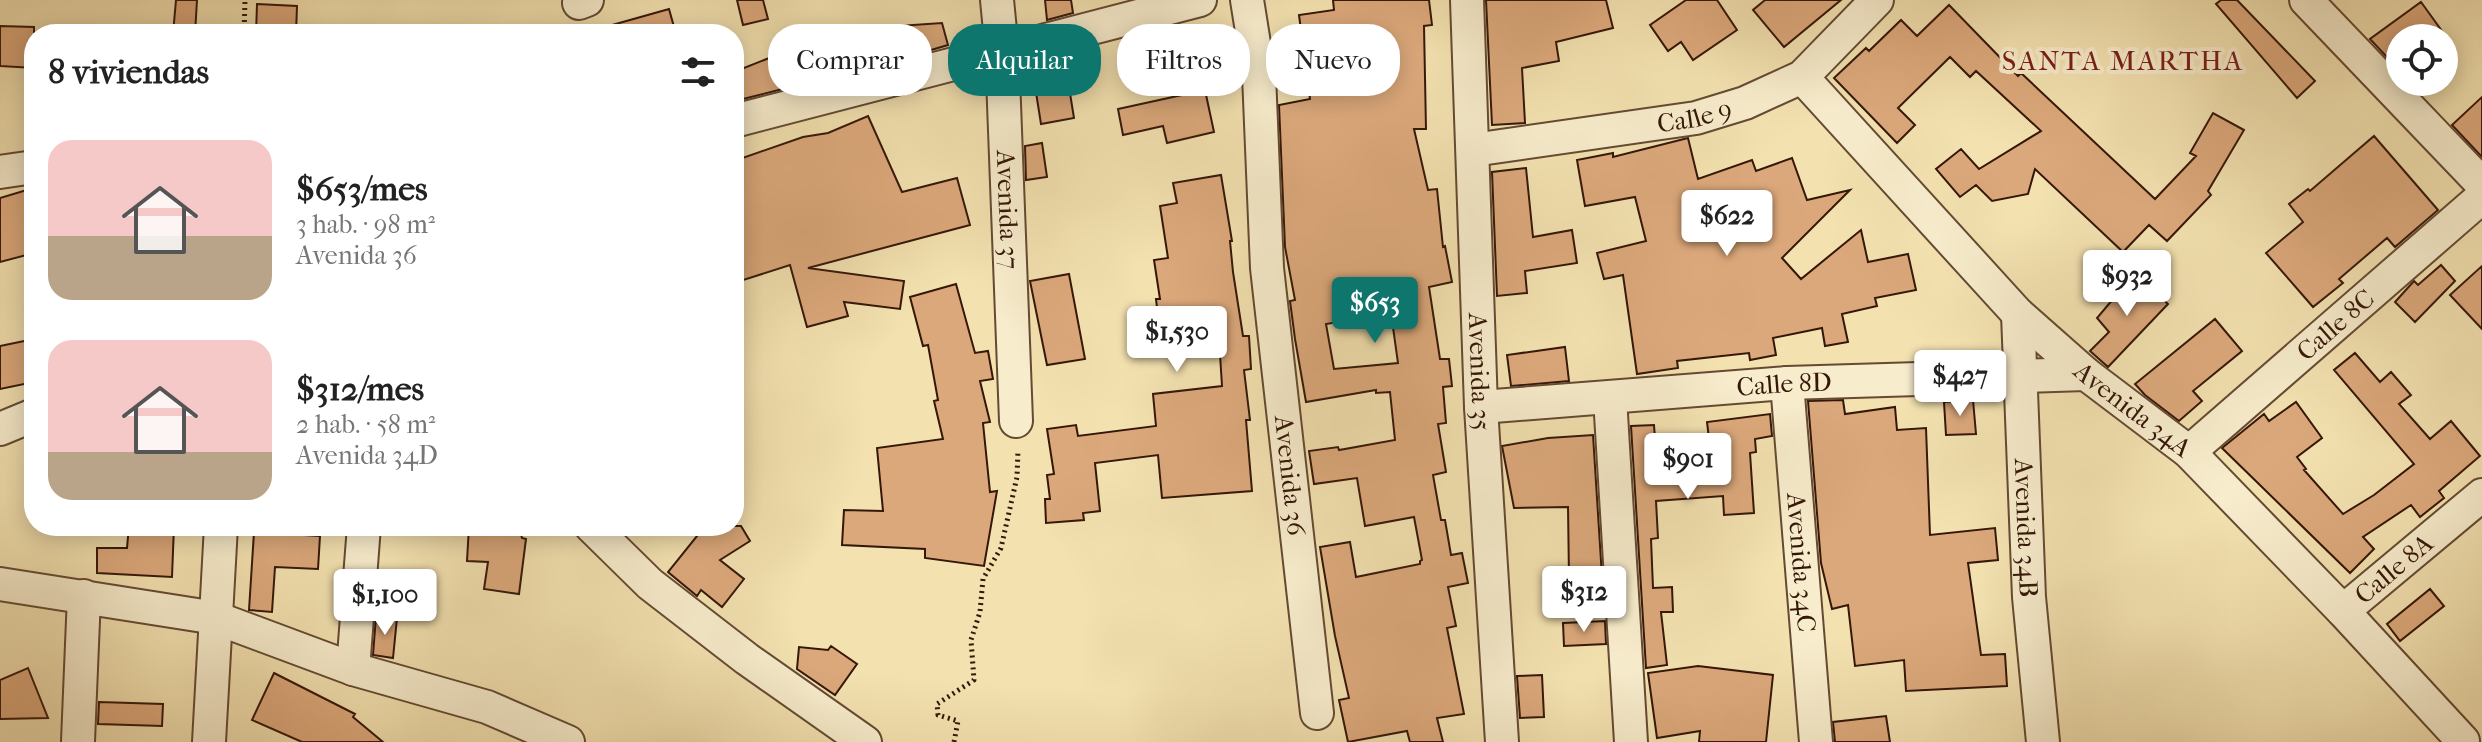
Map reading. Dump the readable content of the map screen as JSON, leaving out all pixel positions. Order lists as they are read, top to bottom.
{
  "streets": {
    "street": [
      "Calle 9",
      "Avenida 37",
      "Calle 8C",
      "Avenida 35",
      "Calle 8D",
      "Avenida 34A",
      "Avenida 36",
      "Avenida 34B",
      "Avenida 34C",
      "Calle 8A"
    ]
  },
  "crossings": [
    ["Calle 9", "Avenida 35"],
    ["Calle 9", "Avenida 34A"],
    ["Calle 8C", "Avenida 34A"],
    ["Avenida 35", "Calle 8D"],
    ["Calle 8D", "Avenida 34A"],
    ["Calle 8D", "Avenida 34B"],
    ["Calle 8D", "Avenida 34C"],
    ["Avenida 34A", "Avenida 34B"],
    ["Avenida 34A", "Calle 8A"]
  ],
  "districts": ["SANTA MARTHA"],
  "page": {
    "chip": [
      "Comprar",
      "Alquilar",
      "Filtros",
      "Nuevo"
    ],
    "heading": "8 viviendas",
    "list": [
      {
        "name": "$653/mes",
        "note": "3 hab. · 98 m² · Avenida 36"
      },
      {
        "name": "$312/mes",
        "note": "2 hab. · 58 m² · Avenida 34D"
      }
    ],
    "price": [
      "$622",
      "$932",
      "$653",
      "$1,530",
      "$427",
      "$901",
      "$312",
      "$1,100"
    ]
  }
}
